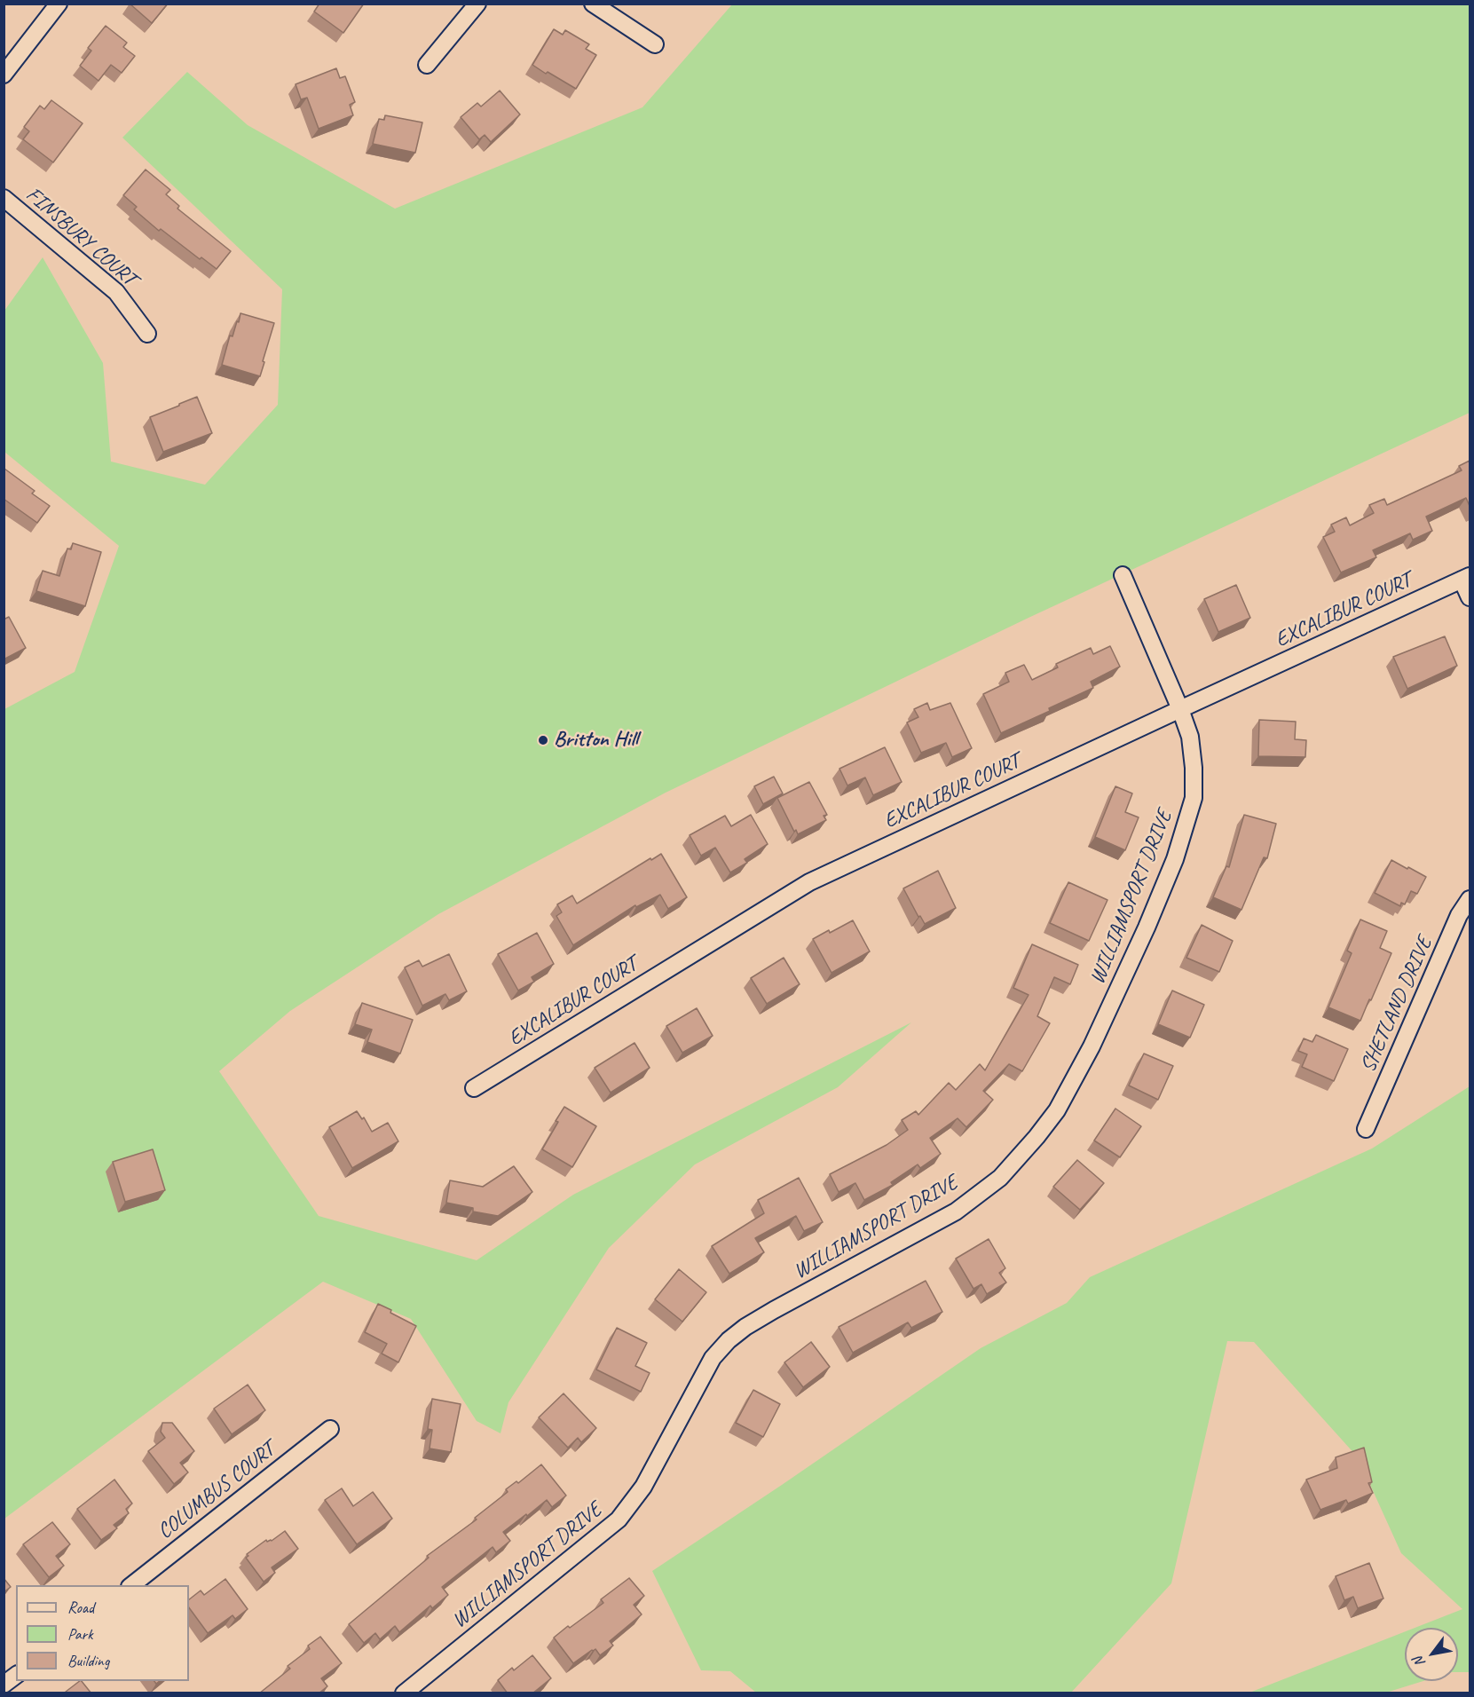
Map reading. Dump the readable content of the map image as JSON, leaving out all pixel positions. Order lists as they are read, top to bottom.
{
  "streets": {
    "street": [
      "FINSBURY COURT",
      "EXCALIBUR COURT",
      "WILLIAMSPORT DRIVE",
      "SHETLAND DRIVE",
      "COLUMBUS COURT"
    ]
  },
  "crossings": [
    ["EXCALIBUR COURT", "WILLIAMSPORT DRIVE"]
  ],
  "places": ["Britton Hill"],
  "legend": ["Road", "Park", "Building"],
  "north": "bottom left"
}
